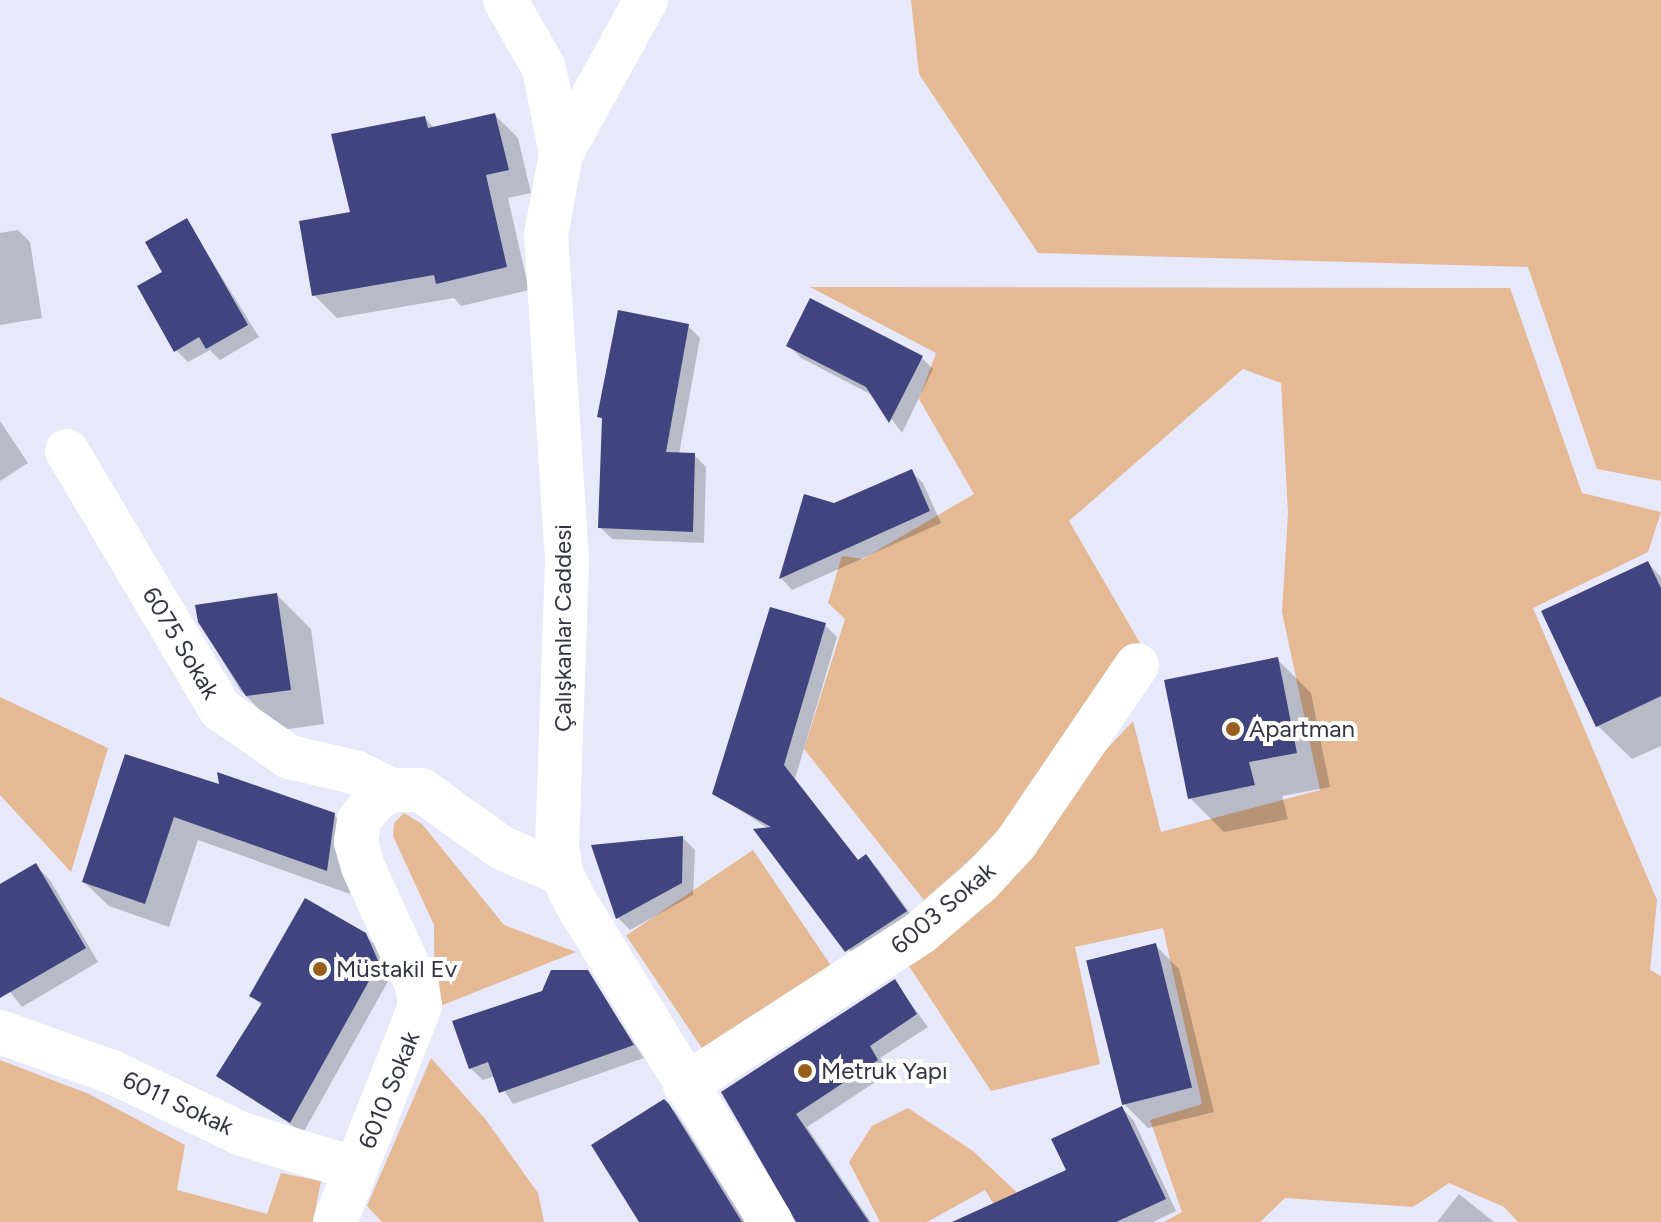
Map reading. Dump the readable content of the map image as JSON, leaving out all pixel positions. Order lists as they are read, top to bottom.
{
  "streets": {
    "street": [
      "Çalışkanlar Caddesi",
      "6075 Sokak",
      "6003 Sokak",
      "6010 Sokak",
      "6011 Sokak"
    ]
  },
  "crossings": [
    ["Çalışkanlar Caddesi", "6075 Sokak"],
    ["Çalışkanlar Caddesi", "6003 Sokak"],
    ["6075 Sokak", "6010 Sokak"],
    ["6010 Sokak", "6011 Sokak"]
  ],
  "places": ["Apartman", "Müstakil Ev", "Metruk Yapı"]
}
